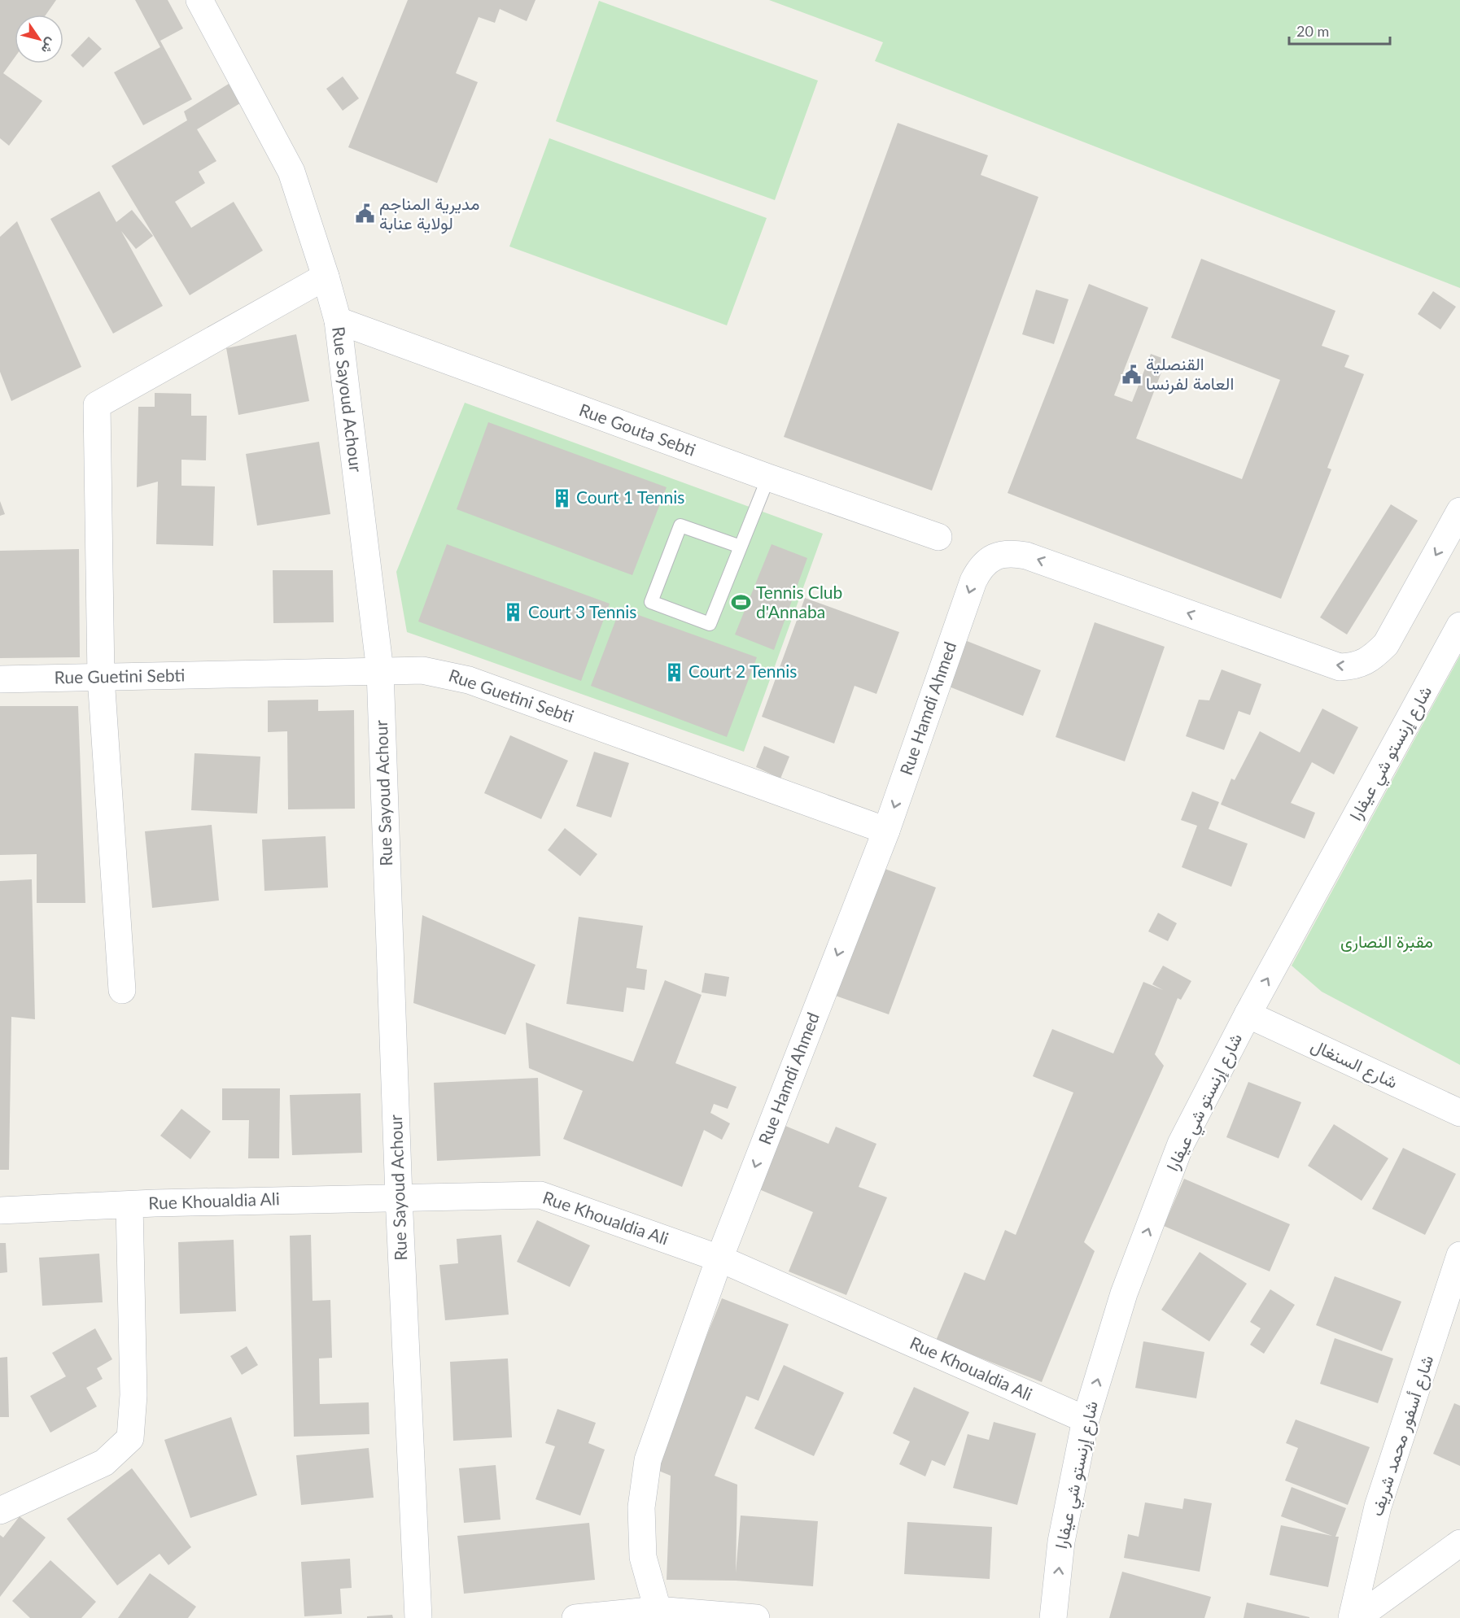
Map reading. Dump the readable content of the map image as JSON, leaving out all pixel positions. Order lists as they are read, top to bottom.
{
  "streets": {
    "street": [
      "Rue Sayoud Achour",
      "Rue Gouta Sebti",
      "Rue Guetini Sebti",
      "Rue Hamdi Ahmed",
      "شارع إرنستو شي عيفارا",
      "شارع السنغال",
      "Rue Khoualdia Ali",
      "شارع أسفور محمد شريف"
    ]
  },
  "crossings": [
    ["Rue Sayoud Achour", "Rue Gouta Sebti"],
    ["Rue Sayoud Achour", "Rue Guetini Sebti"],
    ["Rue Sayoud Achour", "Rue Khoualdia Ali"],
    ["Rue Guetini Sebti", "Rue Hamdi Ahmed"],
    ["Rue Hamdi Ahmed", "Rue Khoualdia Ali"],
    ["شارع إرنستو شي عيفارا", "شارع السنغال"],
    ["شارع إرنستو شي عيفارا", "Rue Khoualdia Ali"]
  ],
  "one_way": ["شارع إرنستو شي عيفارا"],
  "parks": ["مقبرة النصارى"],
  "places": {
    "public building": ["مديرية المناجم لولاية عنابة", "القنصلية العامة لفرنسا"],
    "building": ["Court 1 Tennis", "Court 3 Tennis", "Court 2 Tennis"],
    "sports": ["Tennis Club d'Annaba"]
  },
  "scale_bar": "20 m",
  "north": "bottom right"
}
